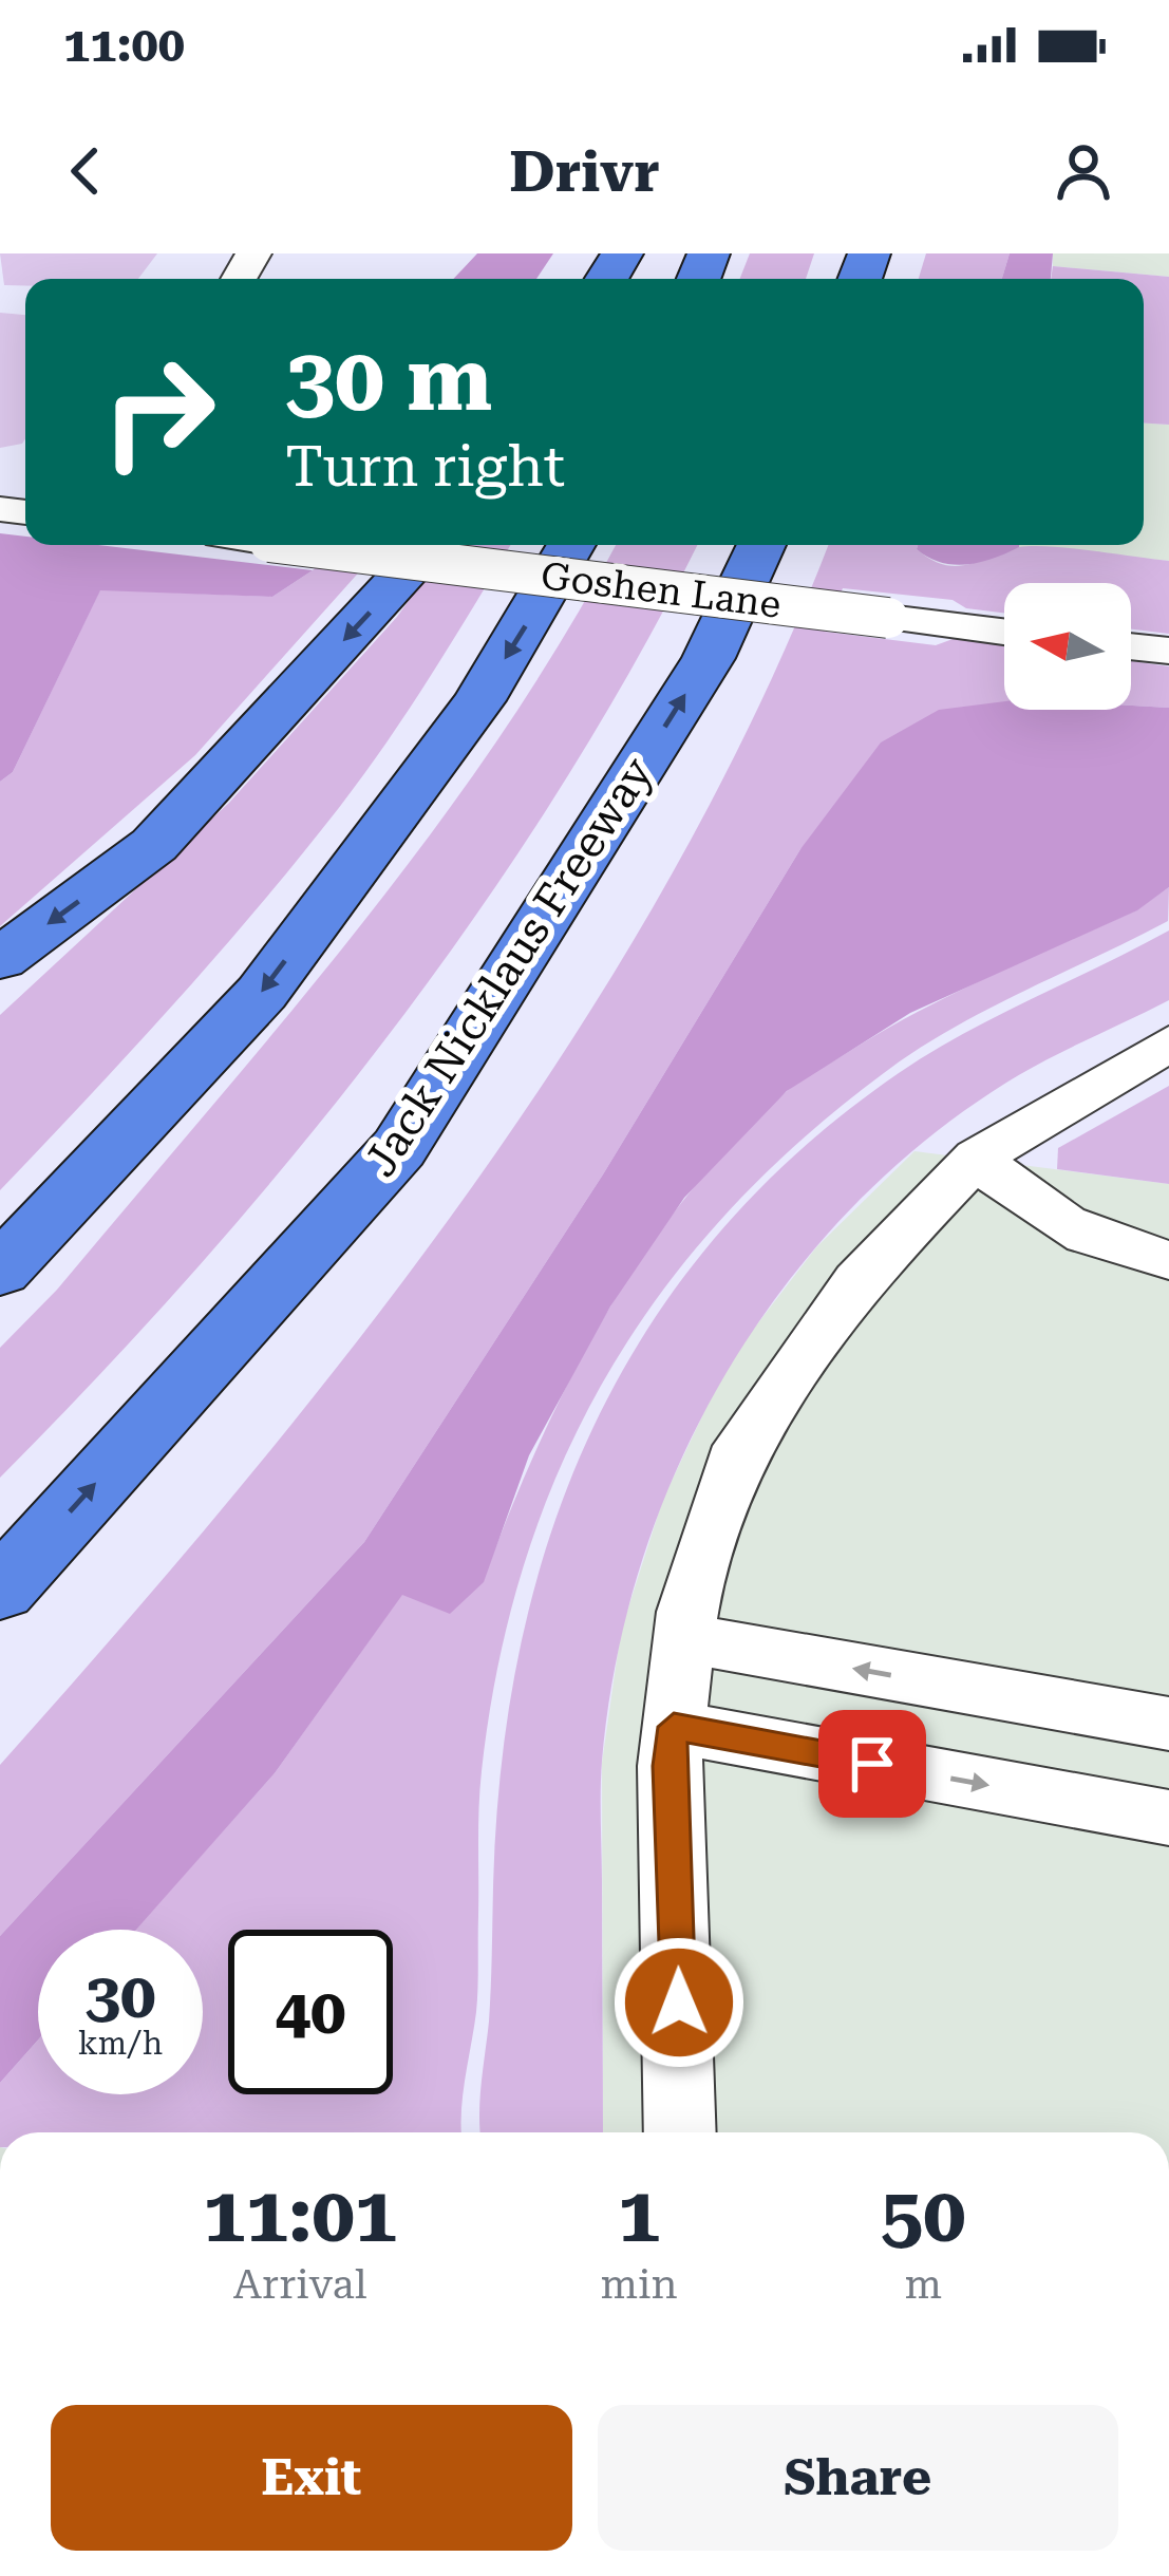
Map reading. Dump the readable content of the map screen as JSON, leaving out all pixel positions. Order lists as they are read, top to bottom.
{
  "streets": {
    "highway": ["Jack Nicklaus Freeway"],
    "street": ["Goshen Lane"]
  },
  "north": "left",
  "page": {
    "status": "11:00",
    "header": "Drivr",
    "turn": ["30 m", "Turn right"],
    "speed": "30 km/h",
    "limit": "40",
    "eta": [
      "11:01",
      "Arrival",
      "1",
      "min",
      "50",
      "m"
    ],
    "buttons": ["Exit", "Share"]
  }
}
